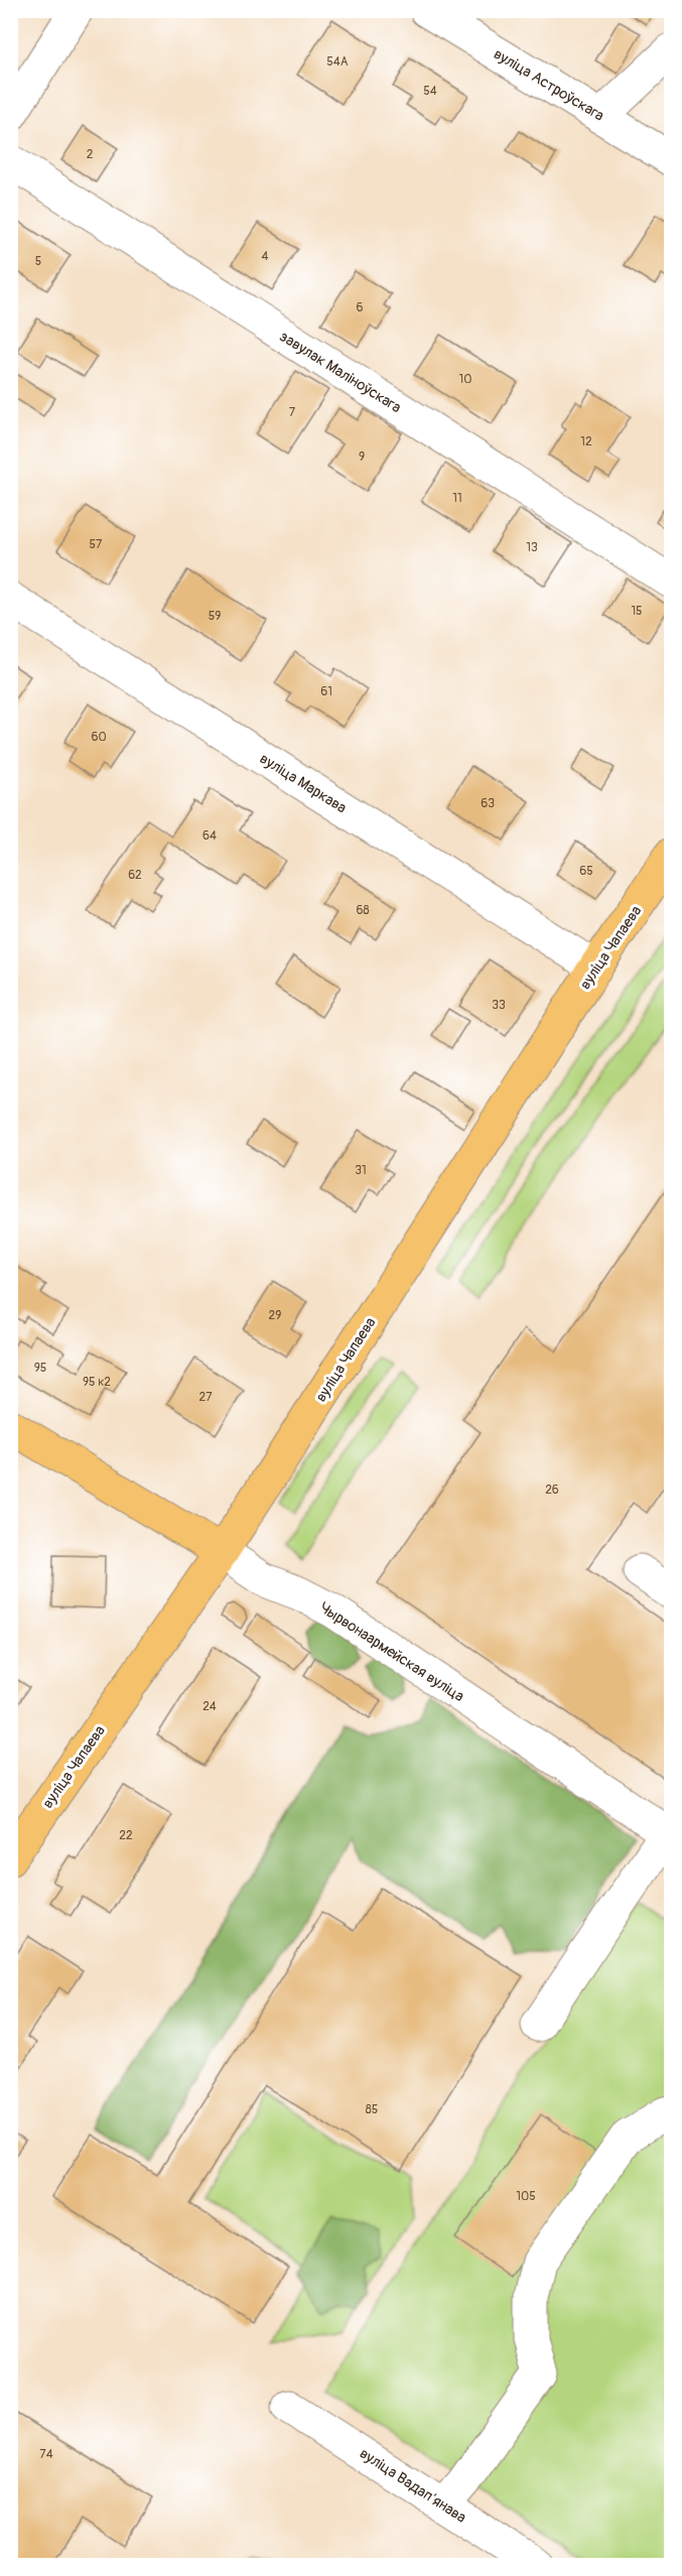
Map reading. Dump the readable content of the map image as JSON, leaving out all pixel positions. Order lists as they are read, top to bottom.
{
  "streets": {
    "main road": ["вуліца Чапаева", "Чырвонаармейская вуліца"],
    "street": [
      "вуліца Астроўскага",
      "завулак Маліноўскага",
      "вуліца Маркава",
      "вуліца Вадапʼянава"
    ]
  },
  "crossings": [
    ["вуліца Маркава", "вуліца Чапаева"],
    ["вуліца Чапаева", "Чырвонаармейская вуліца"]
  ],
  "house_numbers": [
    "54А",
    "54",
    "2",
    "4",
    "5",
    "6",
    "10",
    "7",
    "12",
    "9",
    "11",
    "57",
    "13",
    "15",
    "59",
    "61",
    "60",
    "63",
    "64",
    "65",
    "62",
    "68",
    "33",
    "31",
    "29",
    "95",
    "95 к2",
    "27",
    "26",
    "24",
    "22",
    "85",
    "105",
    "74"
  ]
}
